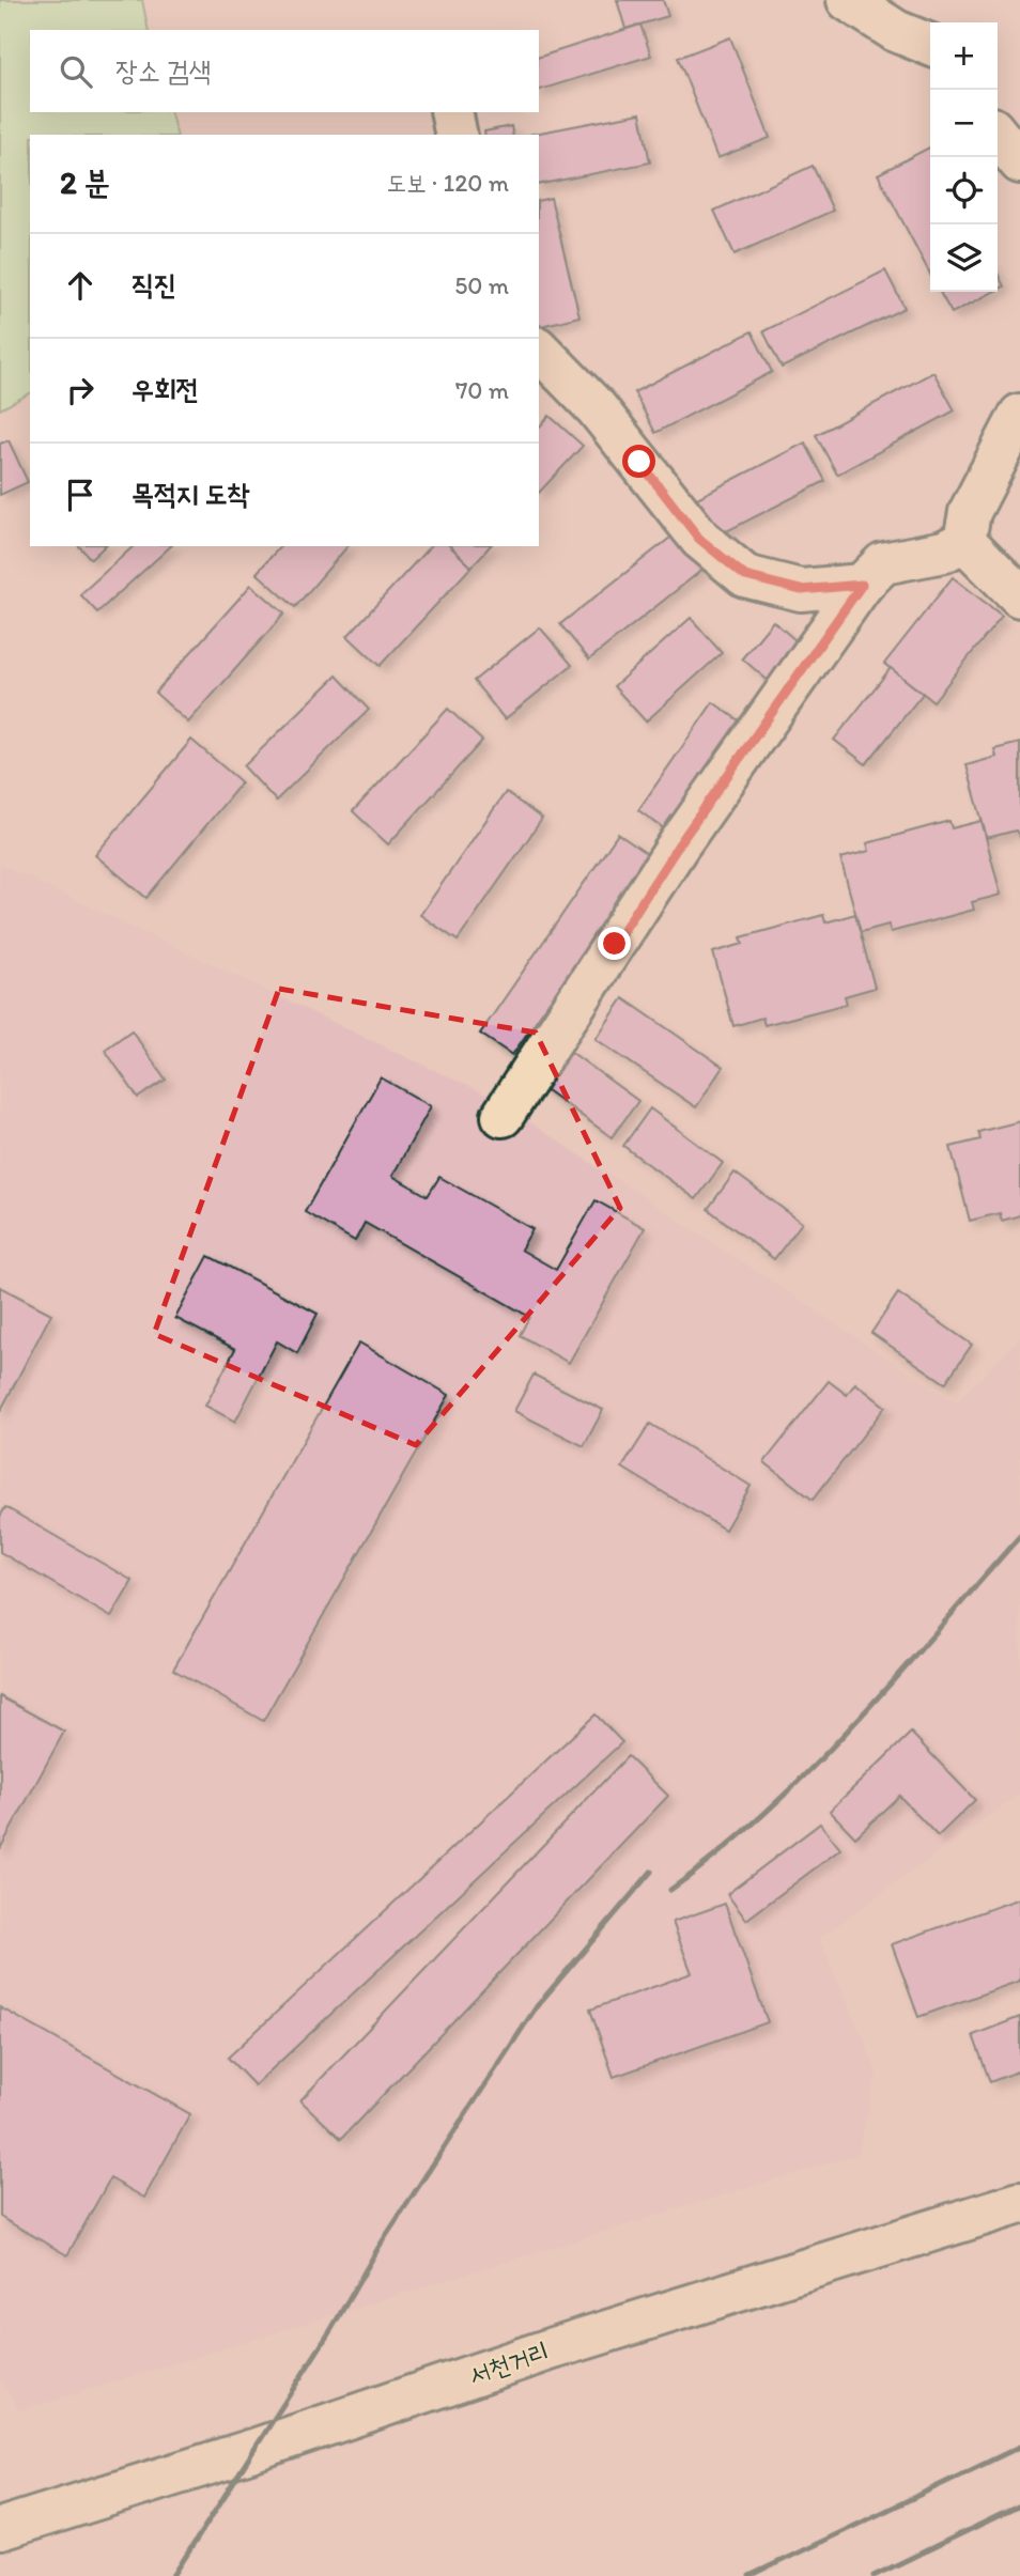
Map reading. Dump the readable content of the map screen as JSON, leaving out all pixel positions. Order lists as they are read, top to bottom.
{
  "streets": {
    "street": ["서천거리"]
  },
  "page": {
    "map_buttons": ["+", "−"],
    "search": "장소 검색",
    "heading": ["2 분", "도보 · 120 m"],
    "list": [
      ["직진", "50 m"],
      ["우회전", "70 m"],
      "목적지 도착"
    ]
  }
}
